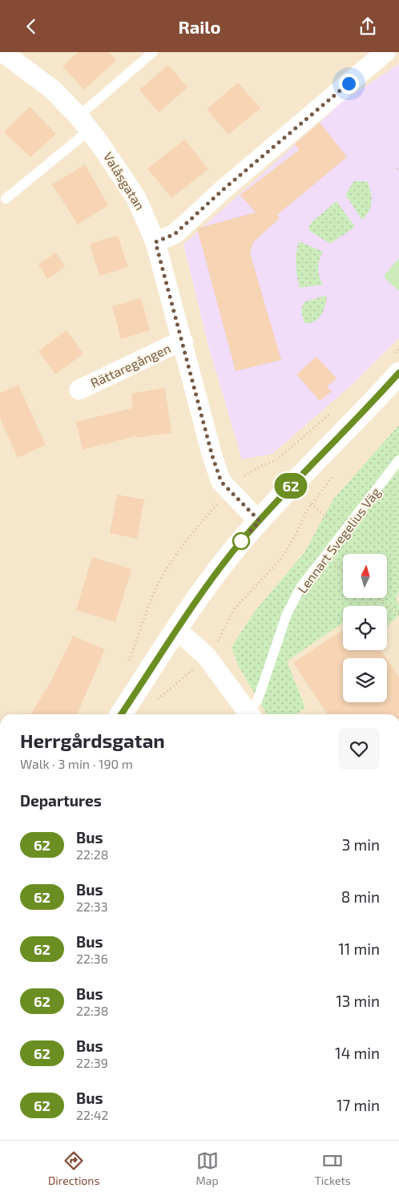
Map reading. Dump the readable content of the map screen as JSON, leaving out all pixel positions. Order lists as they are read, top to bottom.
{
  "streets": {
    "street": ["Valåsgatan", "Rättaregången"],
    "lane": ["Lennart Svegelius Väg"]
  },
  "crossings": [
    ["Valåsgatan", "Rättaregången"]
  ],
  "lines": ["bus line 62"],
  "north": "top",
  "page": {
    "header": "Railo",
    "on_map": "62",
    "heading": [
      ["Herrgårdsgatan", "Walk · 3 min · 190 m"],
      "Departures"
    ],
    "list": [
      {
        "mark": "62",
        "name": "Bus",
        "note": "22:28",
        "value": "3 min"
      },
      {
        "mark": "62",
        "name": "Bus",
        "note": "22:33",
        "value": "8 min"
      },
      {
        "mark": "62",
        "name": "Bus",
        "note": "22:36",
        "value": "11 min"
      },
      {
        "mark": "62",
        "name": "Bus",
        "note": "22:38",
        "value": "13 min"
      },
      {
        "mark": "62",
        "name": "Bus",
        "note": "22:39",
        "value": "14 min"
      },
      {
        "mark": "62",
        "name": "Bus",
        "note": "22:42",
        "value": "17 min"
      }
    ],
    "tabs": ["Directions", "Map", "Tickets"]
  }
}
